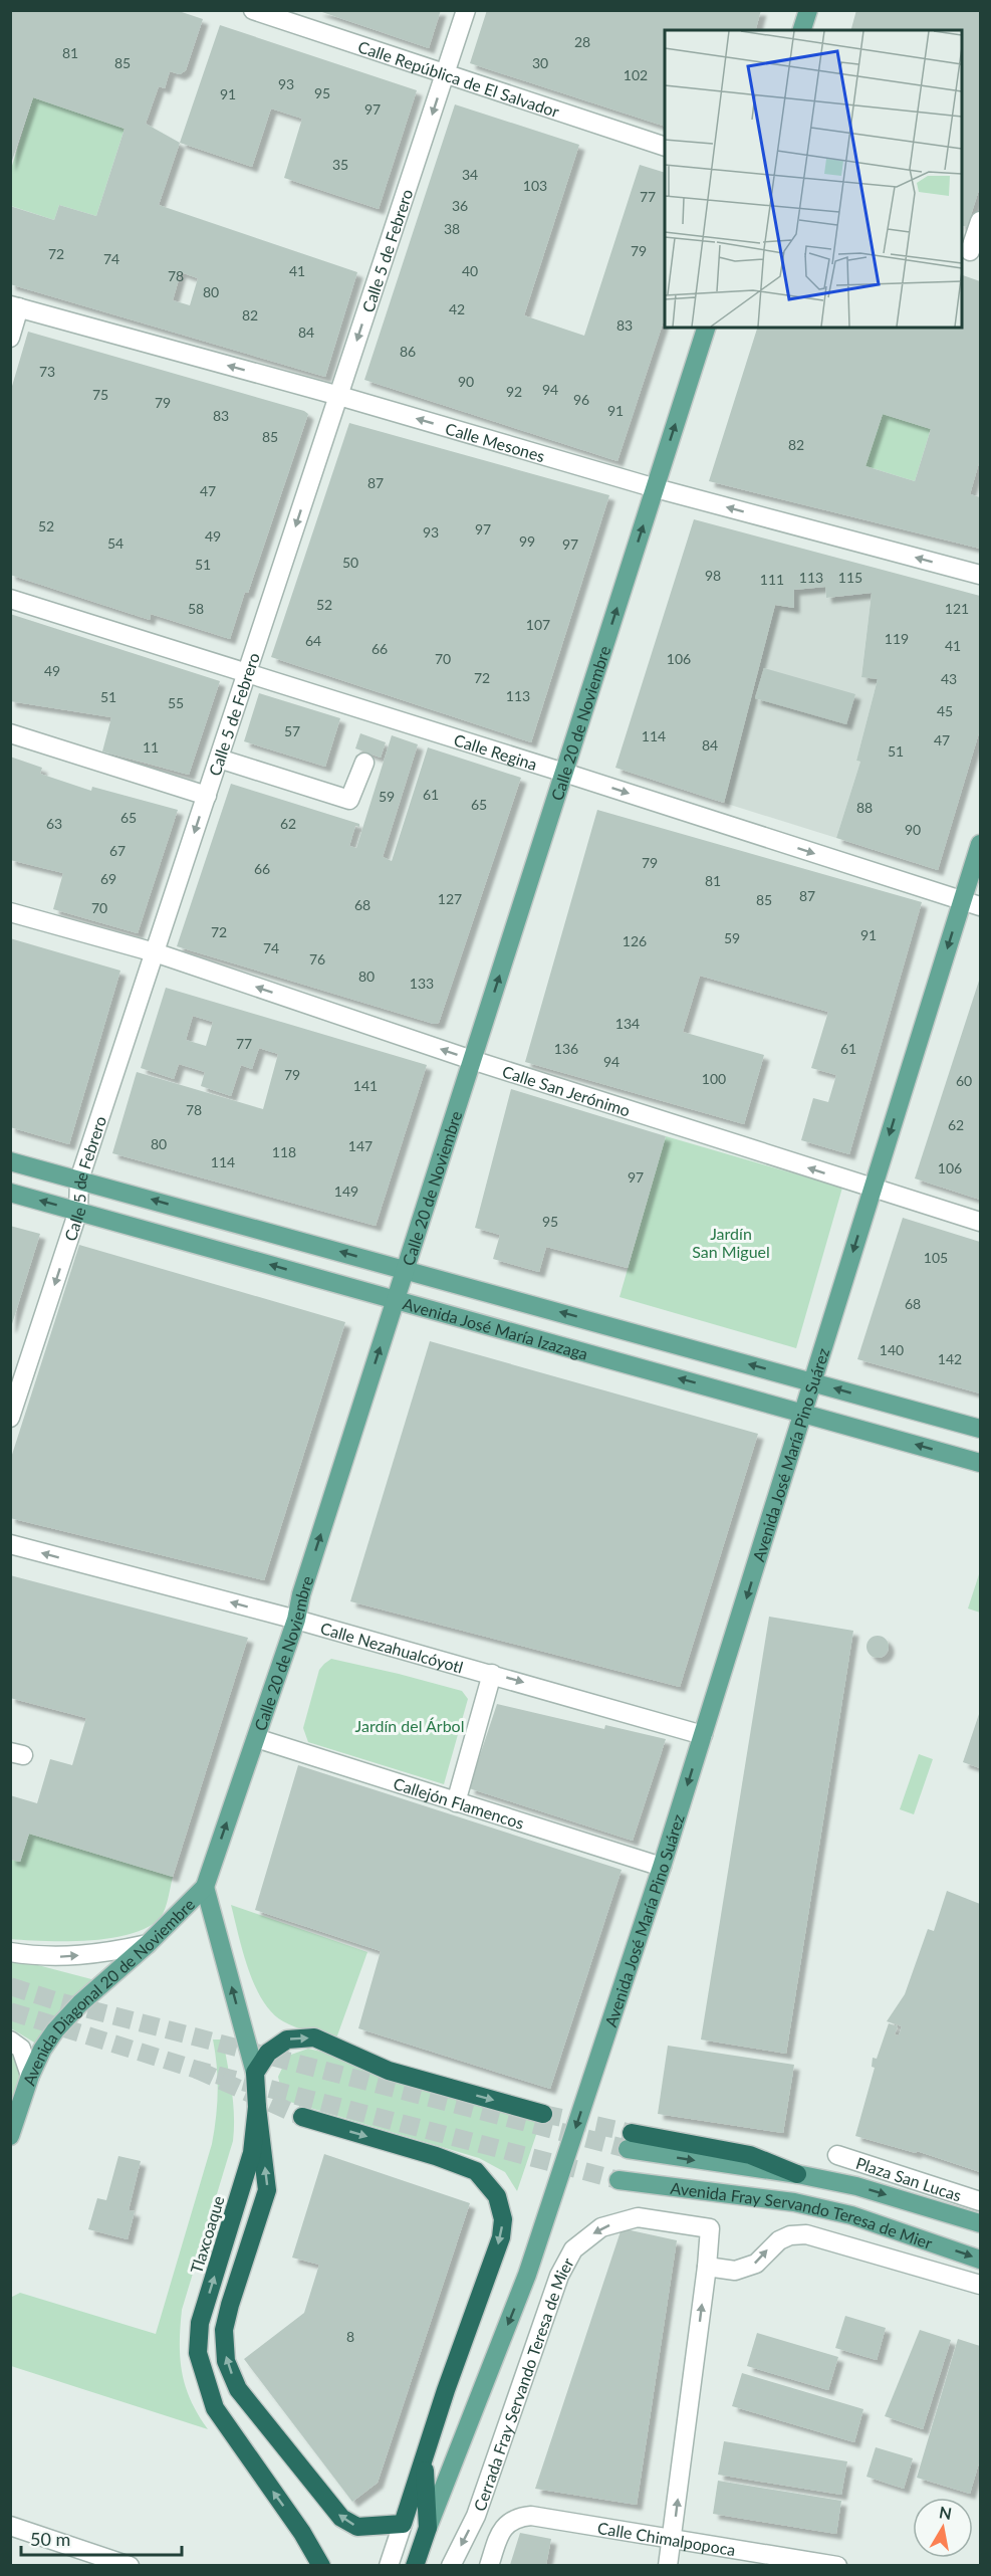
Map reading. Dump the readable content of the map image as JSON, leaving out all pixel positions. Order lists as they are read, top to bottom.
{
  "streets": {
    "highway": ["Tlaxcoaque"],
    "main road": [
      "Calle 20 de Noviembre",
      "Avenida José María Izazaga",
      "Avenida José María Pino Suárez",
      "Avenida Diagonal 20 de Noviembre",
      "Avenida Fray Servando Teresa de Mier"
    ],
    "street": [
      "Calle República de El Salvador",
      "Calle 5 de Febrero",
      "Calle Mesones",
      "Calle Regina",
      "Calle San Jerónimo",
      "Calle Nezahualcóyotl",
      "Callejón Flamencos",
      "Plaza San Lucas",
      "Cerrada Fray Servando Teresa de Mier",
      "Calle Chimalpopoca"
    ]
  },
  "crossings": [
    ["Calle República de El Salvador", "Calle 5 de Febrero"],
    ["Calle 5 de Febrero", "Calle Mesones"],
    ["Calle 5 de Febrero", "Calle Regina"],
    ["Calle 5 de Febrero", "Calle San Jerónimo"],
    ["Calle 5 de Febrero", "Avenida José María Izazaga"],
    ["Calle Mesones", "Calle 20 de Noviembre"],
    ["Calle 20 de Noviembre", "Calle Regina"],
    ["Calle 20 de Noviembre", "Calle San Jerónimo"],
    ["Calle 20 de Noviembre", "Avenida José María Izazaga"],
    ["Calle 20 de Noviembre", "Calle Nezahualcóyotl"],
    ["Calle 20 de Noviembre", "Callejón Flamencos"],
    ["Calle 20 de Noviembre", "Avenida Diagonal 20 de Noviembre"],
    ["Calle 20 de Noviembre", "Tlaxcoaque"],
    ["Calle Regina", "Avenida José María Pino Suárez"],
    ["Calle San Jerónimo", "Avenida José María Pino Suárez"],
    ["Avenida José María Izazaga", "Avenida José María Pino Suárez"],
    ["Avenida José María Pino Suárez", "Calle Nezahualcóyotl"],
    ["Avenida José María Pino Suárez", "Callejón Flamencos"],
    ["Avenida Diagonal 20 de Noviembre", "Tlaxcoaque"],
    ["Cerrada Fray Servando Teresa de Mier", "Calle Chimalpopoca"]
  ],
  "one_way": [
    "Calle 5 de Febrero",
    "Calle Mesones",
    "Calle 20 de Noviembre",
    "Calle Regina",
    "Calle San Jerónimo",
    "Avenida José María Izazaga",
    "Avenida José María Pino Suárez",
    "Avenida Fray Servando Teresa de Mier",
    "Tlaxcoaque"
  ],
  "parks": ["Jardín San Miguel", "Jardín del Árbol"],
  "house_numbers": [
    "28",
    "81",
    "85",
    "30",
    "102",
    "93",
    "95",
    "91",
    "97",
    "35",
    "34",
    "103",
    "77",
    "36",
    "38",
    "79",
    "72",
    "74",
    "41",
    "40",
    "78",
    "80",
    "42",
    "82",
    "83",
    "84",
    "86",
    "73",
    "90",
    "94",
    "92",
    "75",
    "96",
    "79",
    "91",
    "83",
    "85",
    "82",
    "87",
    "47",
    "52",
    "97",
    "93",
    "49",
    "99",
    "54",
    "97",
    "50",
    "51",
    "98",
    "113",
    "115",
    "111",
    "52",
    "58",
    "121",
    "107",
    "119",
    "64",
    "41",
    "66",
    "70",
    "106",
    "49",
    "72",
    "43",
    "113",
    "51",
    "55",
    "45",
    "57",
    "114",
    "47",
    "84",
    "11",
    "51",
    "61",
    "59",
    "65",
    "88",
    "65",
    "63",
    "62",
    "90",
    "67",
    "79",
    "66",
    "69",
    "81",
    "87",
    "127",
    "85",
    "68",
    "70",
    "72",
    "91",
    "59",
    "126",
    "74",
    "76",
    "80",
    "133",
    "134",
    "77",
    "136",
    "61",
    "94",
    "79",
    "100",
    "60",
    "141",
    "78",
    "62",
    "80",
    "147",
    "118",
    "114",
    "106",
    "97",
    "149",
    "95",
    "105",
    "68",
    "140",
    "142",
    "8"
  ],
  "scale_bar": "50 m",
  "north": "top"
}
